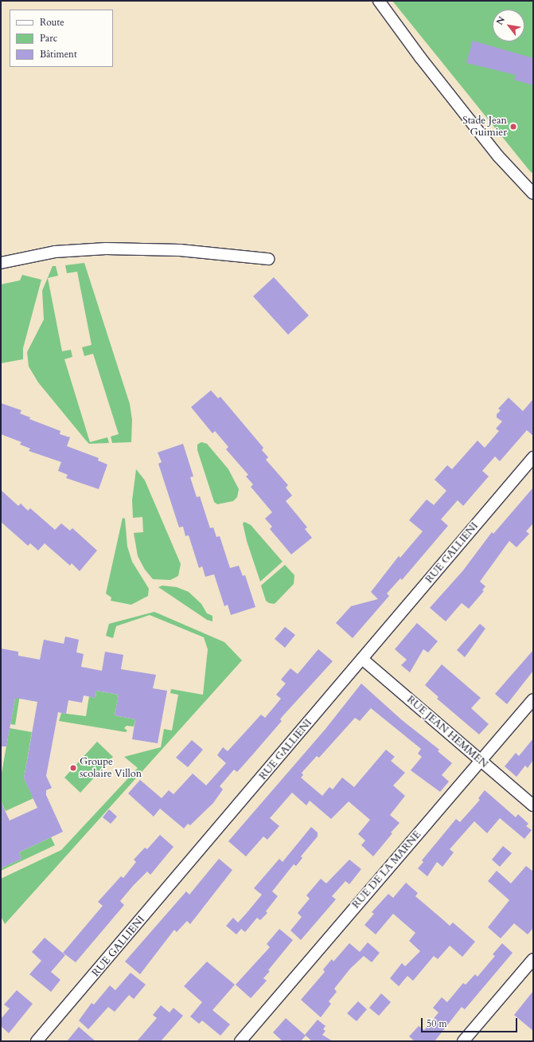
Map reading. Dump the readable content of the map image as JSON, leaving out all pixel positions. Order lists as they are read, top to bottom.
{
  "streets": {
    "street": ["RUE GALLIENI", "RUE JEAN HEMMEN", "RUE DE LA MARNE"]
  },
  "crossings": [
    ["RUE GALLIENI", "RUE JEAN HEMMEN"],
    ["RUE JEAN HEMMEN", "RUE DE LA MARNE"]
  ],
  "places": ["Stade Jean Guimier", "Groupe scolaire Villon"],
  "legend": ["Route", "Parc", "Bâtiment"],
  "scale_bar": "50 m",
  "north": "top left"
}
